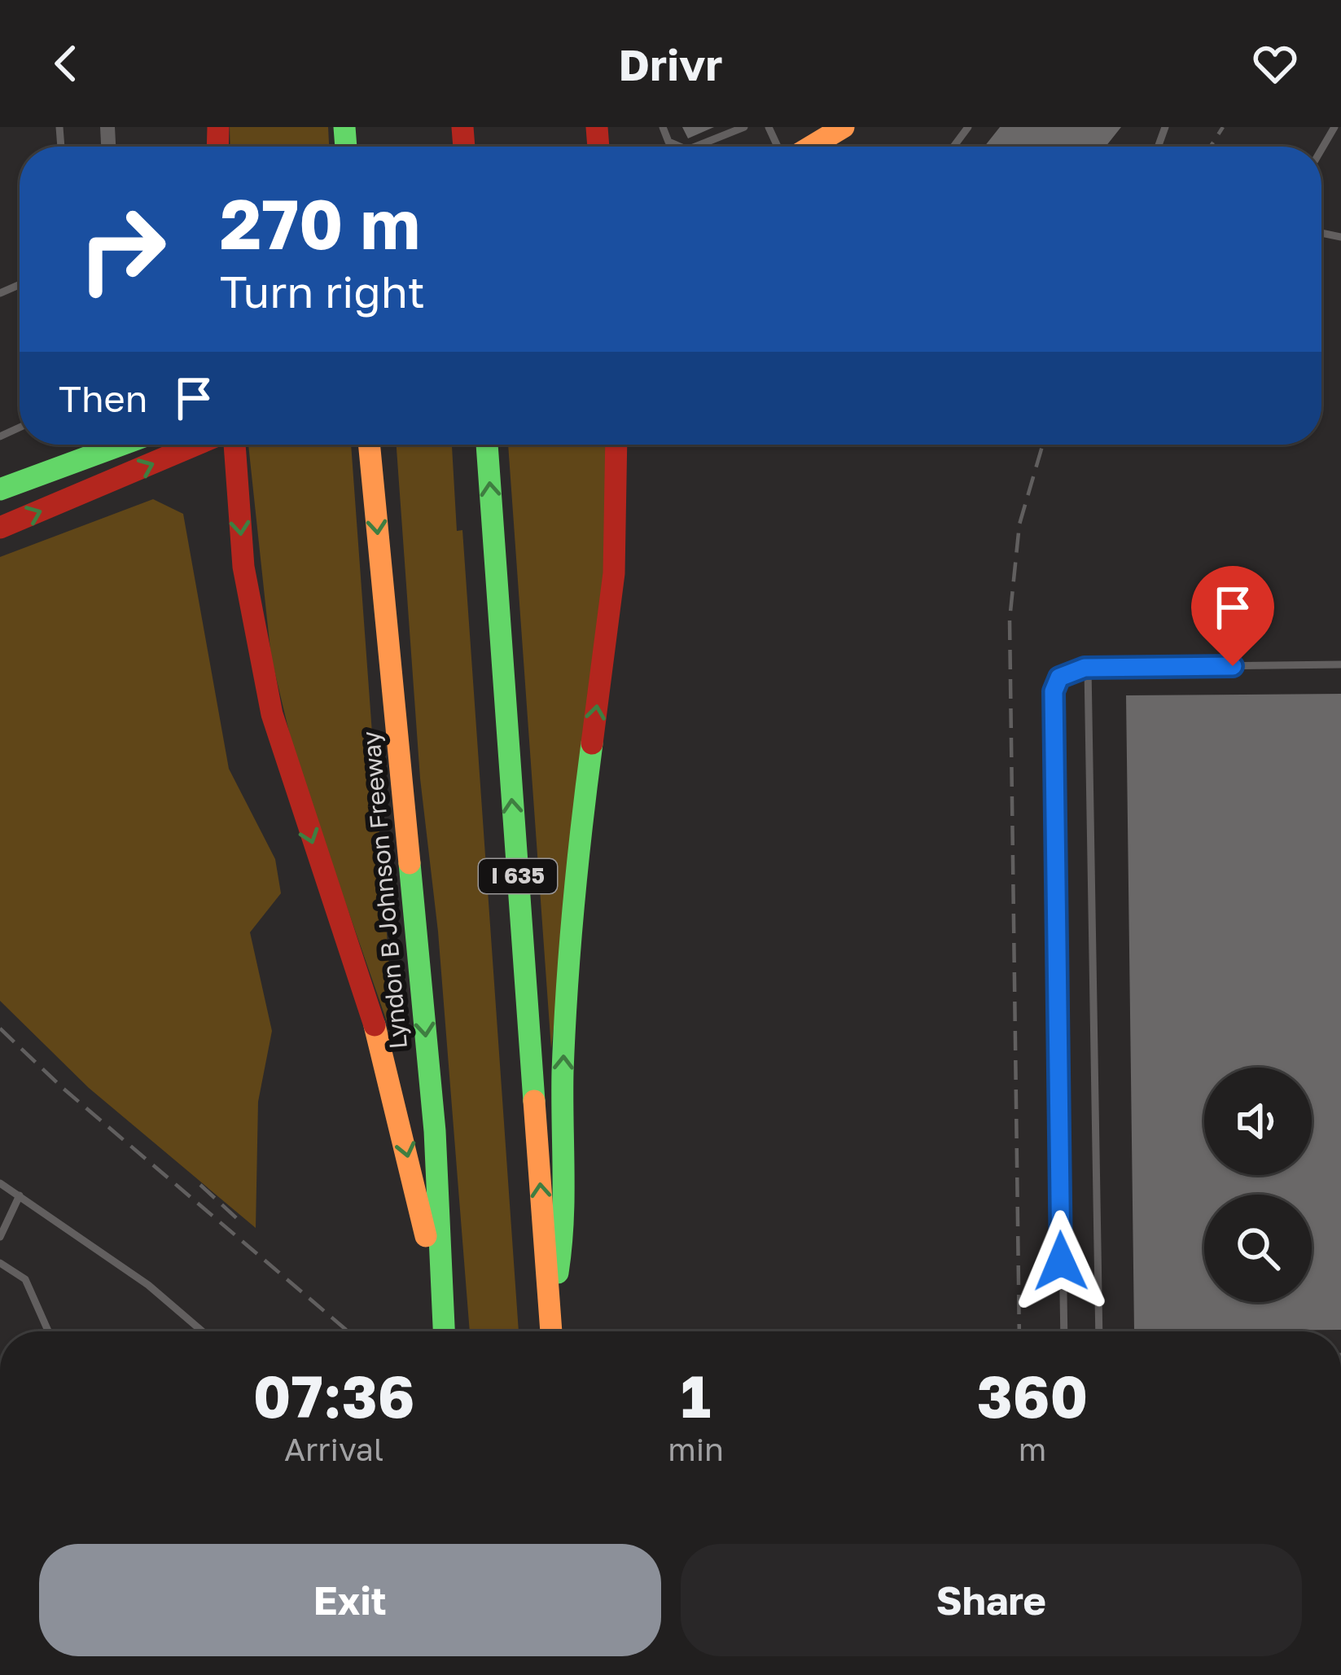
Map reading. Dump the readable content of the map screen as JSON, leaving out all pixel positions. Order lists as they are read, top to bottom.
{
  "streets": {
    "main road": ["I 635", "Lyndon B Johnson Freeway"]
  },
  "page": {
    "header": "Drivr",
    "turn": ["270 m", "Turn right"],
    "then": "Then",
    "eta": [
      "07:36",
      "Arrival",
      "1",
      "min",
      "360",
      "m"
    ],
    "buttons": ["Exit", "Share"]
  }
}
